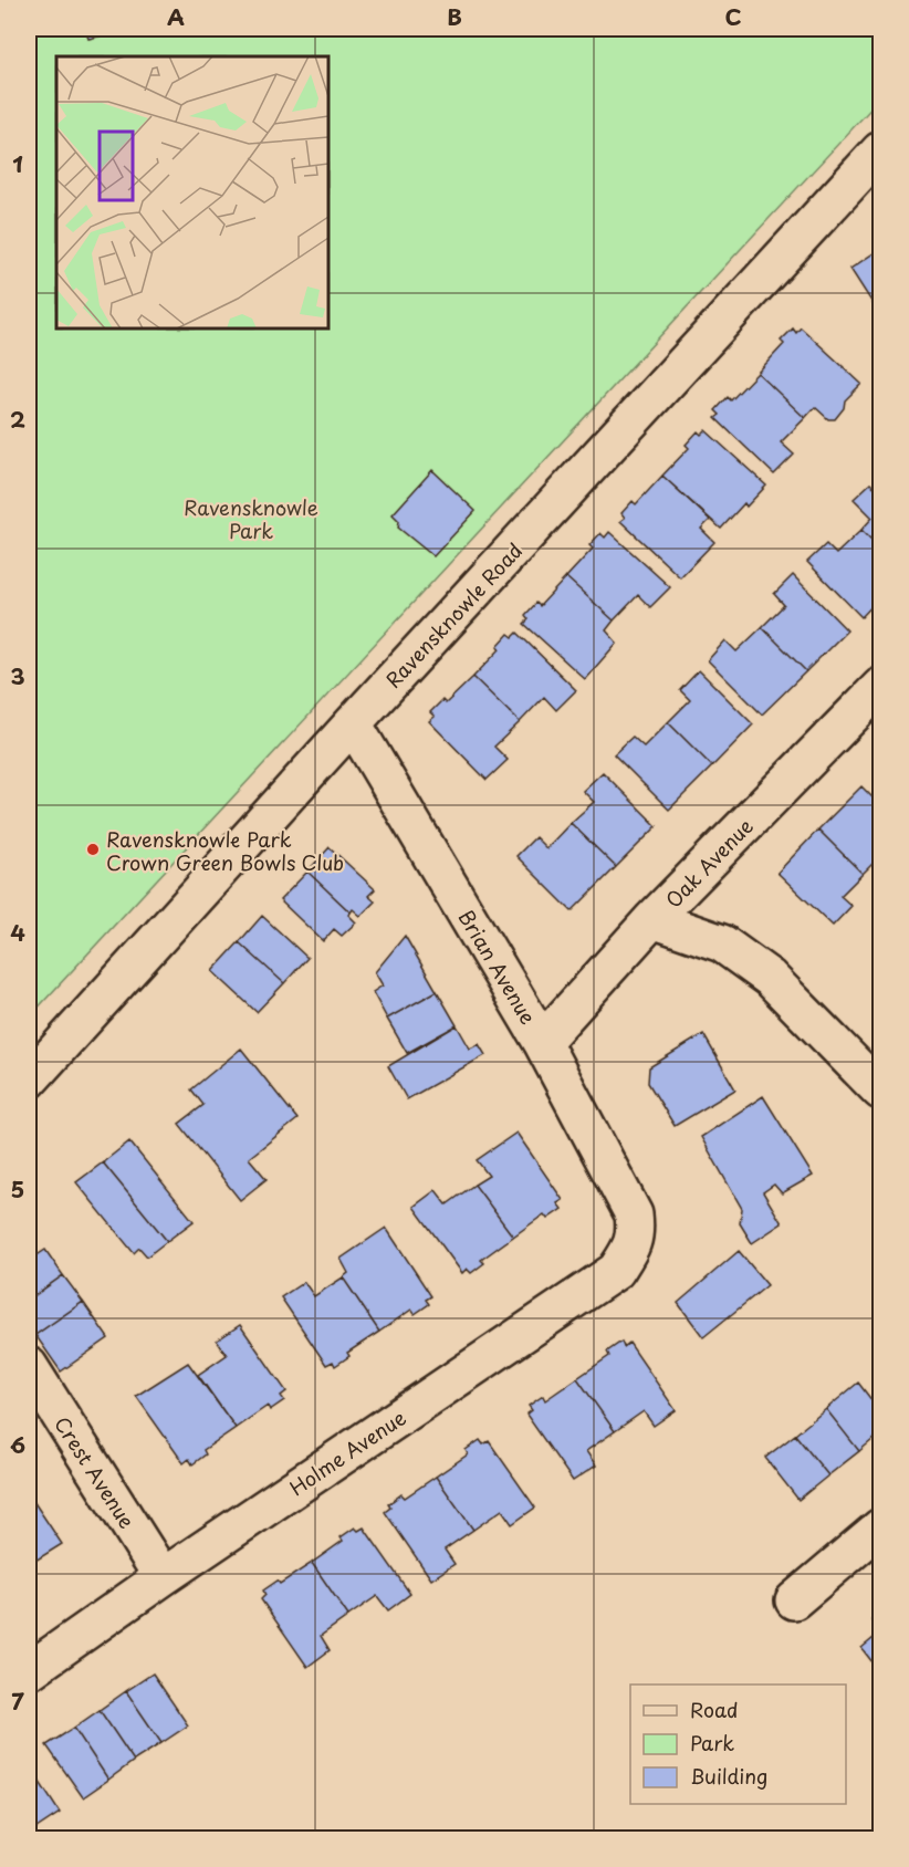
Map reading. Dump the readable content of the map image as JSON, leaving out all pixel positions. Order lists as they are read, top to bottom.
{
  "streets": {
    "street": [
      "Ravensknowle Road",
      "Oak Avenue",
      "Brian Avenue",
      "Holme Avenue",
      "Crest Avenue"
    ]
  },
  "crossings": [
    ["Ravensknowle Road", "Brian Avenue"],
    ["Oak Avenue", "Brian Avenue"],
    ["Brian Avenue", "Holme Avenue"],
    ["Holme Avenue", "Crest Avenue"]
  ],
  "parks": ["Ravensknowle Park"],
  "places": ["Ravensknowle Park Crown Green Bowls Club"],
  "legend": ["Road", "Park", "Building"],
  "grid": {
    "columns": ["A", "B", "C"],
    "rows": [
      "1",
      "2",
      "3",
      "4",
      "5",
      "6",
      "7"
    ]
  }
}
